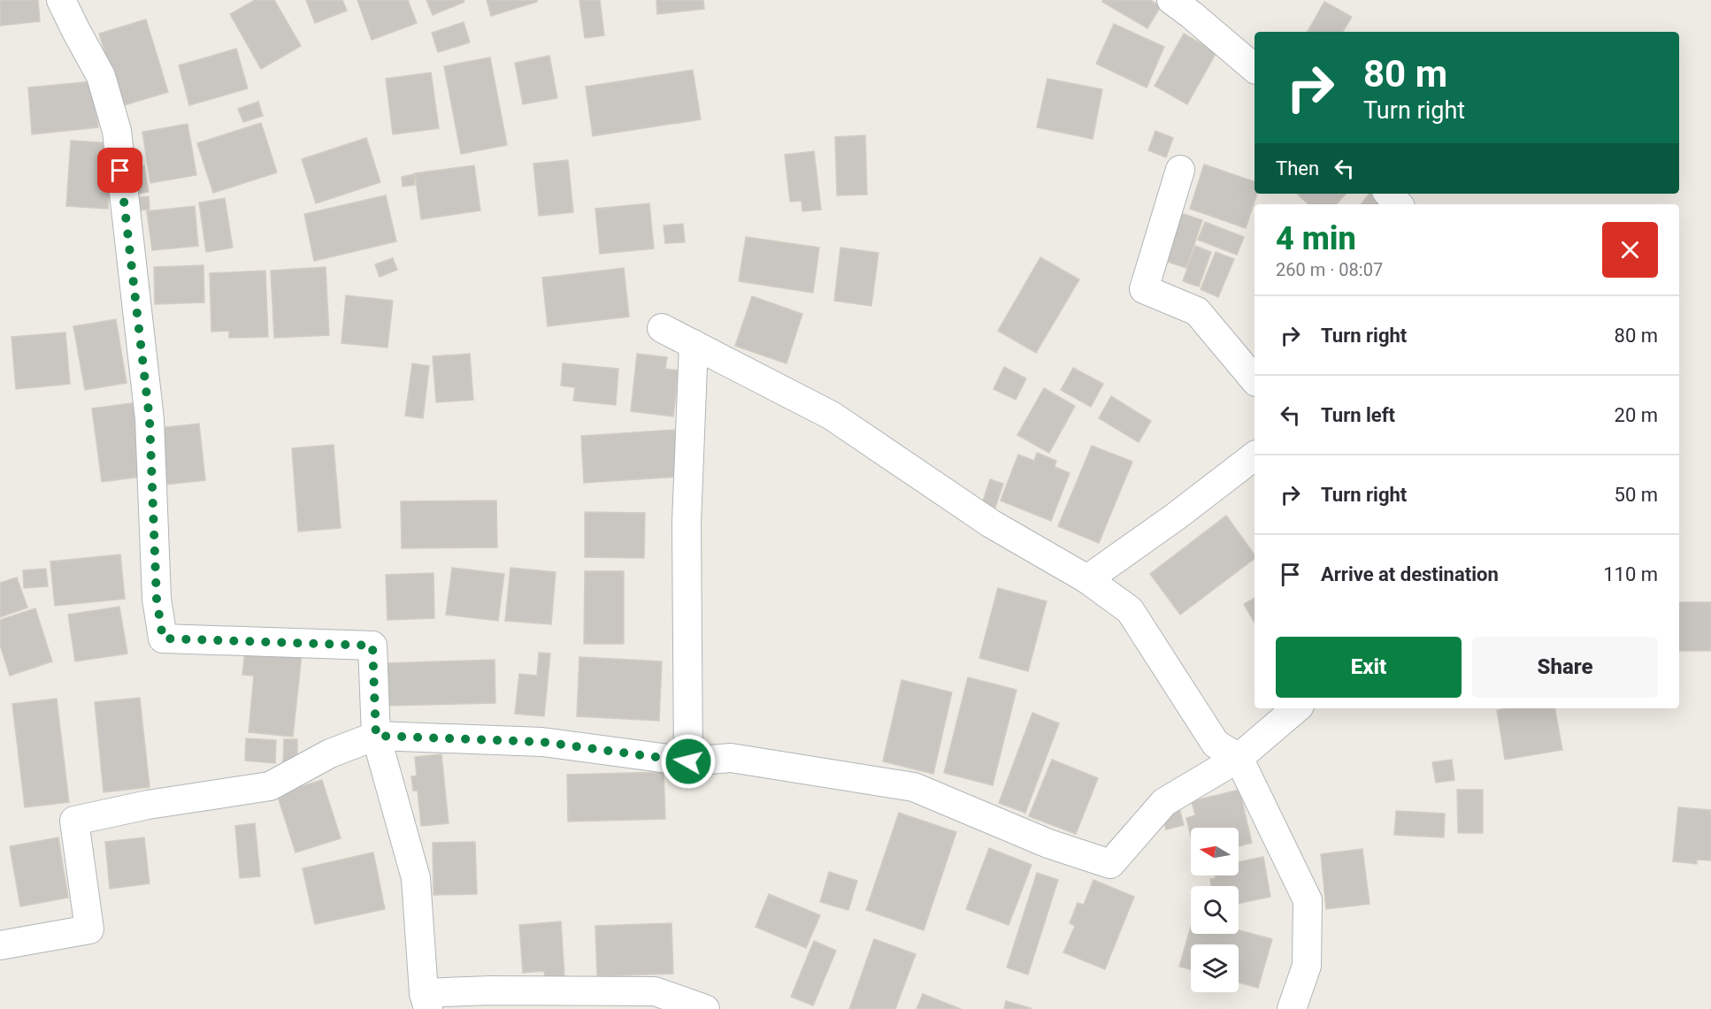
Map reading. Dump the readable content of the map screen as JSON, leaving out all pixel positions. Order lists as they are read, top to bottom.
{
  "north": "left",
  "page": {
    "turn": ["80 m", "Turn right"],
    "then": "Then",
    "heading": ["4 min", "260 m · 08:07"],
    "list": [
      {
        "name": "Turn right",
        "value": "80 m"
      },
      {
        "name": "Turn left",
        "value": "20 m"
      },
      {
        "name": "Turn right",
        "value": "50 m"
      },
      {
        "name": "Arrive at destination",
        "value": "110 m"
      }
    ],
    "buttons": ["Exit", "Share"]
  }
}
